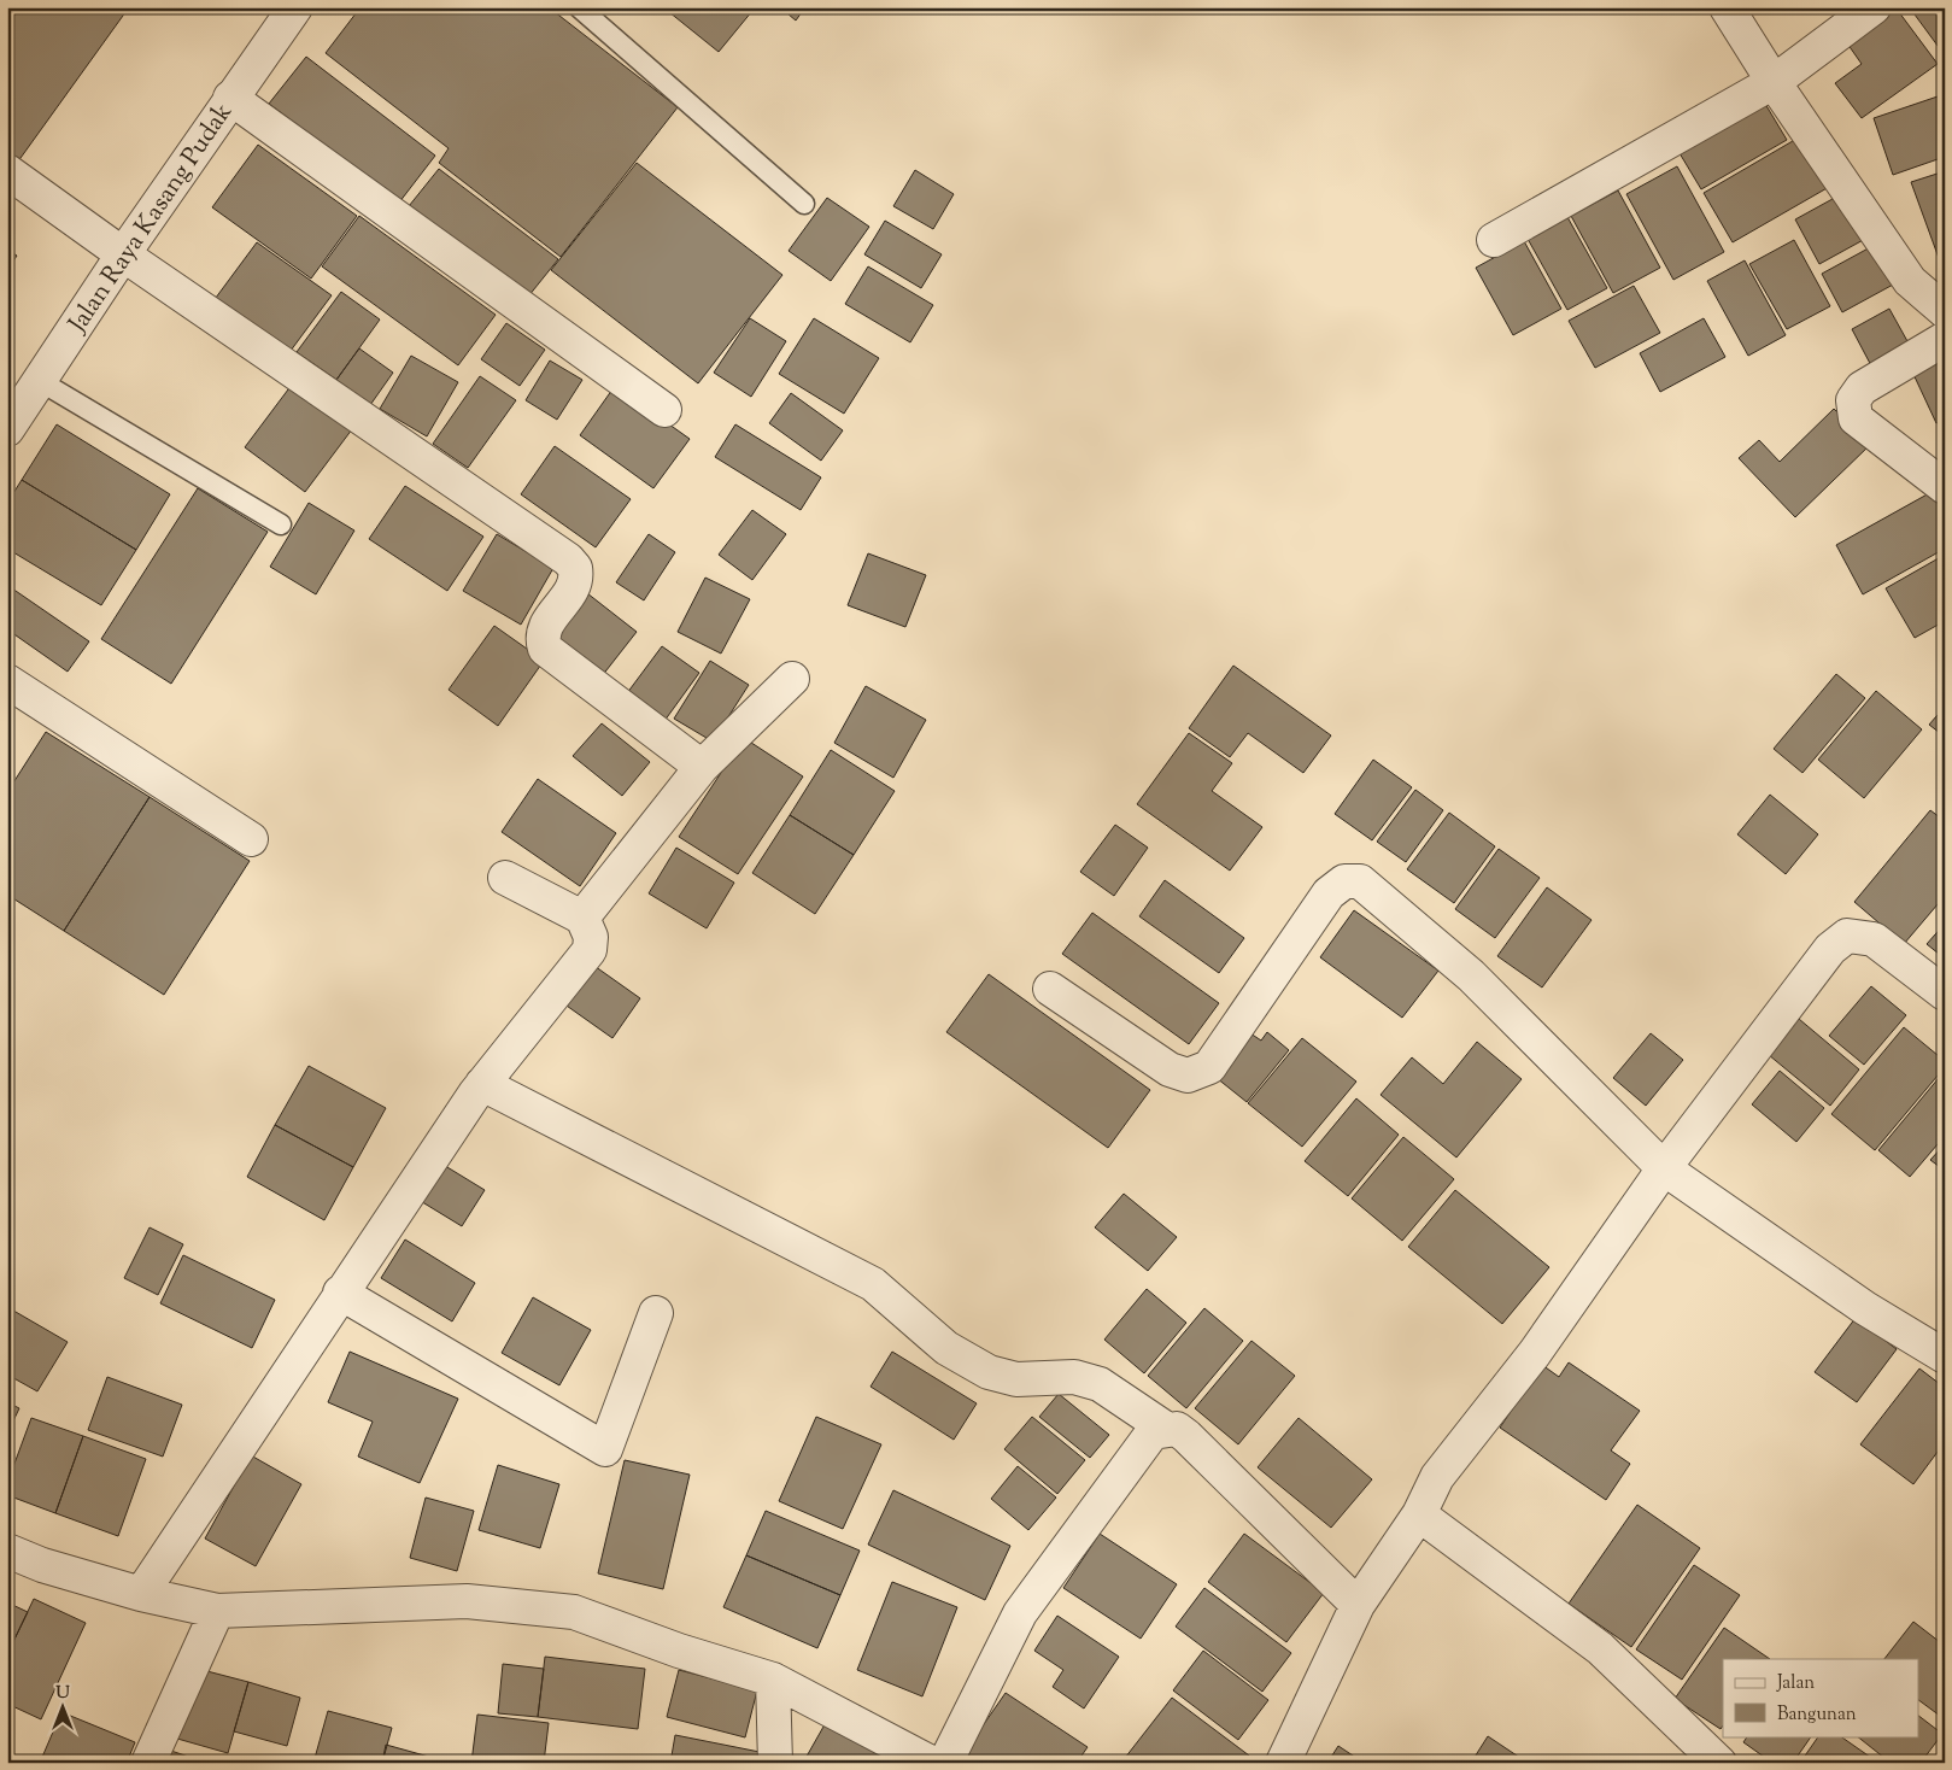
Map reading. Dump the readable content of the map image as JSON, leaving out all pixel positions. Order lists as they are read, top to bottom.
{
  "streets": {
    "street": ["Jalan Raya Kasang Pudak"]
  },
  "legend": ["Jalan", "Bangunan"],
  "north": "top"
}
